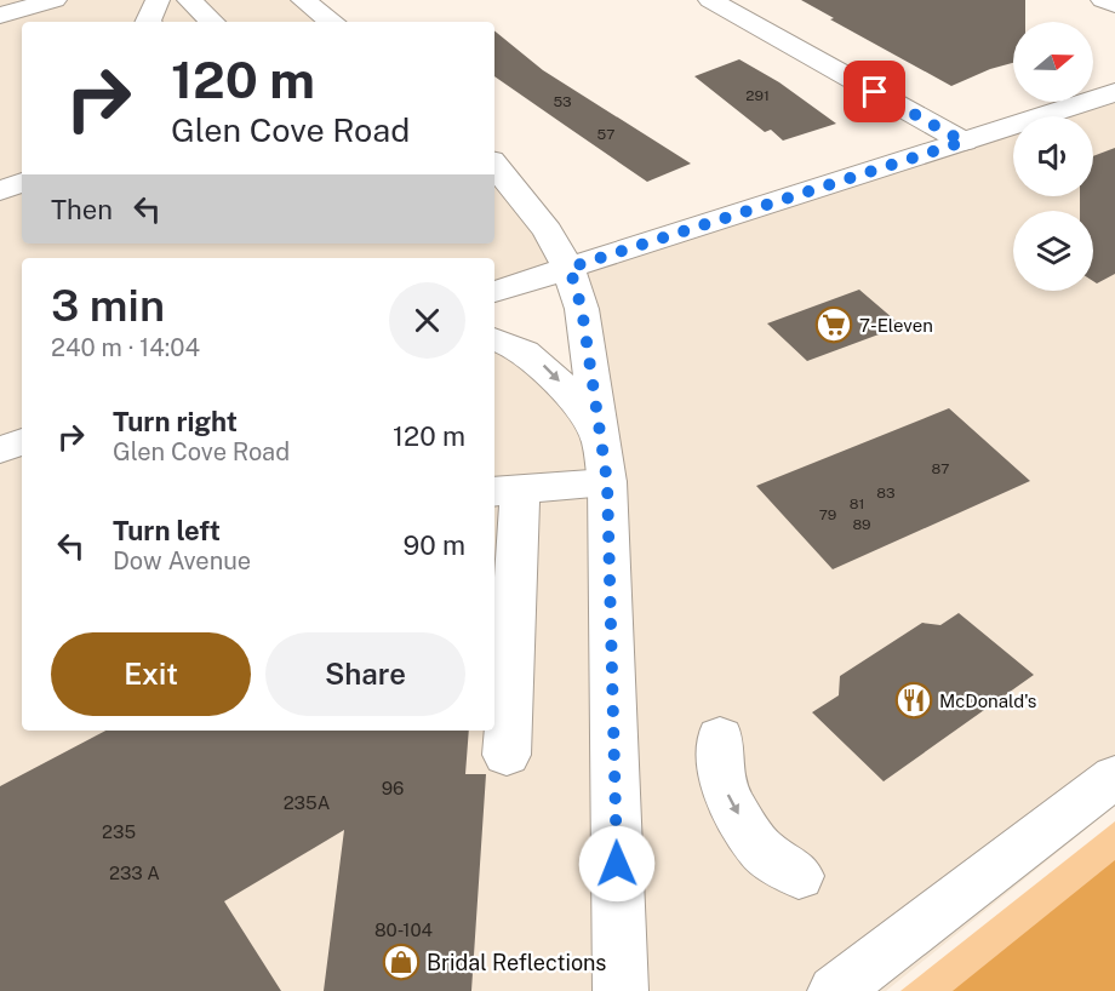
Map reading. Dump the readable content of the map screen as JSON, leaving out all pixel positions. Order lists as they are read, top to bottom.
{
  "places": {
    "supermarket": ["7-Eleven"],
    "restaurant": ["McDonald's"],
    "shop": ["Bridal Reflections"]
  },
  "house_numbers": [
    "291",
    "53",
    "57",
    "87",
    "83",
    "81",
    "79",
    "89",
    "96",
    "235A",
    "235",
    "233 A",
    "80-104"
  ],
  "north": "right",
  "page": {
    "turn": ["120 m", "Glen Cove Road"],
    "then": "Then",
    "heading": ["3 min", "240 m · 14:04"],
    "list": [
      {
        "name": "Turn right",
        "note": "Glen Cove Road",
        "value": "120 m"
      },
      {
        "name": "Turn left",
        "note": "Dow Avenue",
        "value": "90 m"
      }
    ],
    "buttons": ["Exit", "Share"]
  }
}
